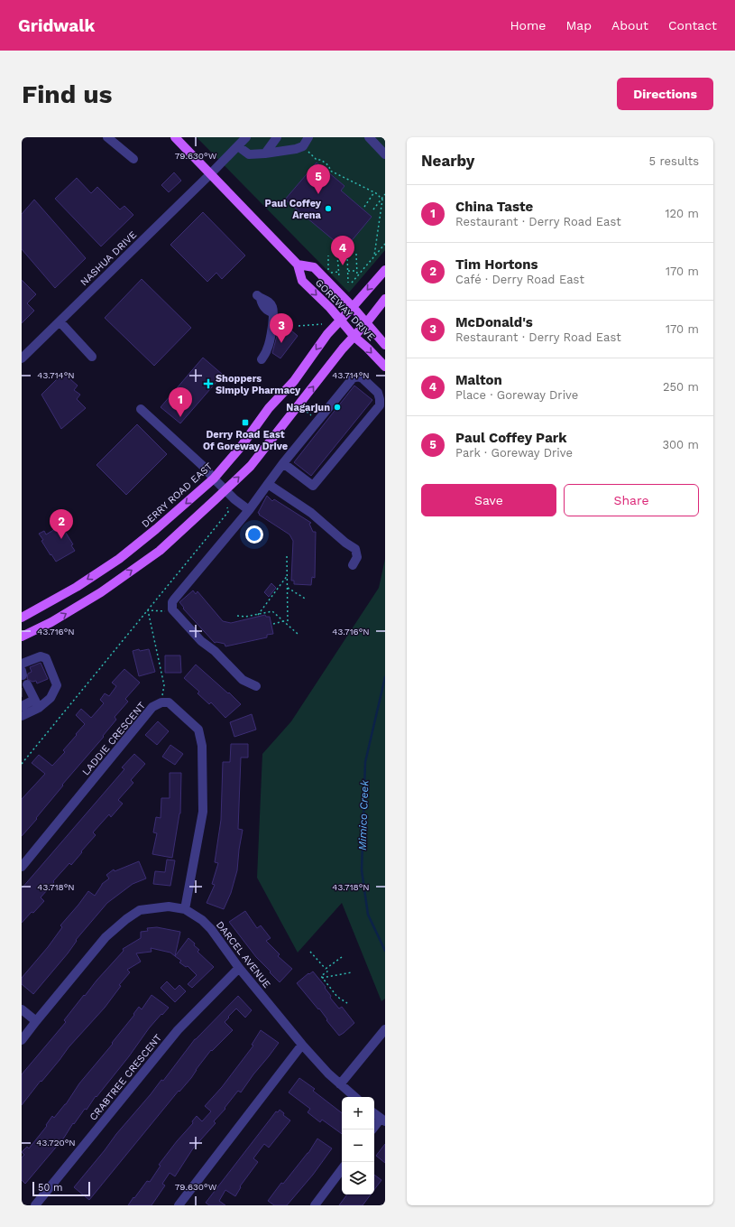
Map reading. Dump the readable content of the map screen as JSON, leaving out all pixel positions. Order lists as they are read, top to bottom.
{
  "streets": {
    "main road": ["GOREWAY DRIVE", "DERRY ROAD EAST"],
    "street": [
      "NASHUA DRIVE",
      "LADDIE CRESCENT",
      "DARCEL AVENUE",
      "CRABTREE CRESCENT"
    ]
  },
  "crossings": [
    ["NASHUA DRIVE", "GOREWAY DRIVE"],
    ["GOREWAY DRIVE", "DERRY ROAD EAST"],
    ["DARCEL AVENUE", "CRABTREE CRESCENT"]
  ],
  "water": ["Mimico Creek"],
  "places": {
    "other": ["Paul Coffey Arena", "Nagarjun"],
    "health": ["Shoppers Simply Pharmacy"],
    "transit": ["Derry Road East Of Goreway Drive"]
  },
  "scale_bar": "50 m",
  "page": {
    "header": "Gridwalk",
    "nav": [
      "Home",
      "Map",
      "About",
      "Contact"
    ],
    "buttons": [
      "Directions",
      ["Save", "Share"]
    ],
    "title": "Find us",
    "heading": ["Nearby", "5 results"],
    "pins": [
      "5",
      "4",
      "3",
      "1",
      "2"
    ],
    "list": [
      {
        "mark": "1",
        "name": "China Taste",
        "note": "Restaurant · Derry Road East",
        "value": "120 m"
      },
      {
        "mark": "2",
        "name": "Tim Hortons",
        "note": "Café · Derry Road East",
        "value": "170 m"
      },
      {
        "mark": "3",
        "name": "McDonald's",
        "note": "Restaurant · Derry Road East",
        "value": "170 m"
      },
      {
        "mark": "4",
        "name": "Malton",
        "note": "Place · Goreway Drive",
        "value": "250 m"
      },
      {
        "mark": "5",
        "name": "Paul Coffey Park",
        "note": "Park · Goreway Drive",
        "value": "300 m"
      }
    ],
    "map_buttons": ["+", "−"],
    "scale": "50 m"
  },
  "coordinates": [
    "79.630°W",
    "43.714°N",
    "43.716°N",
    "43.718°N",
    "43.720°N"
  ]
}
